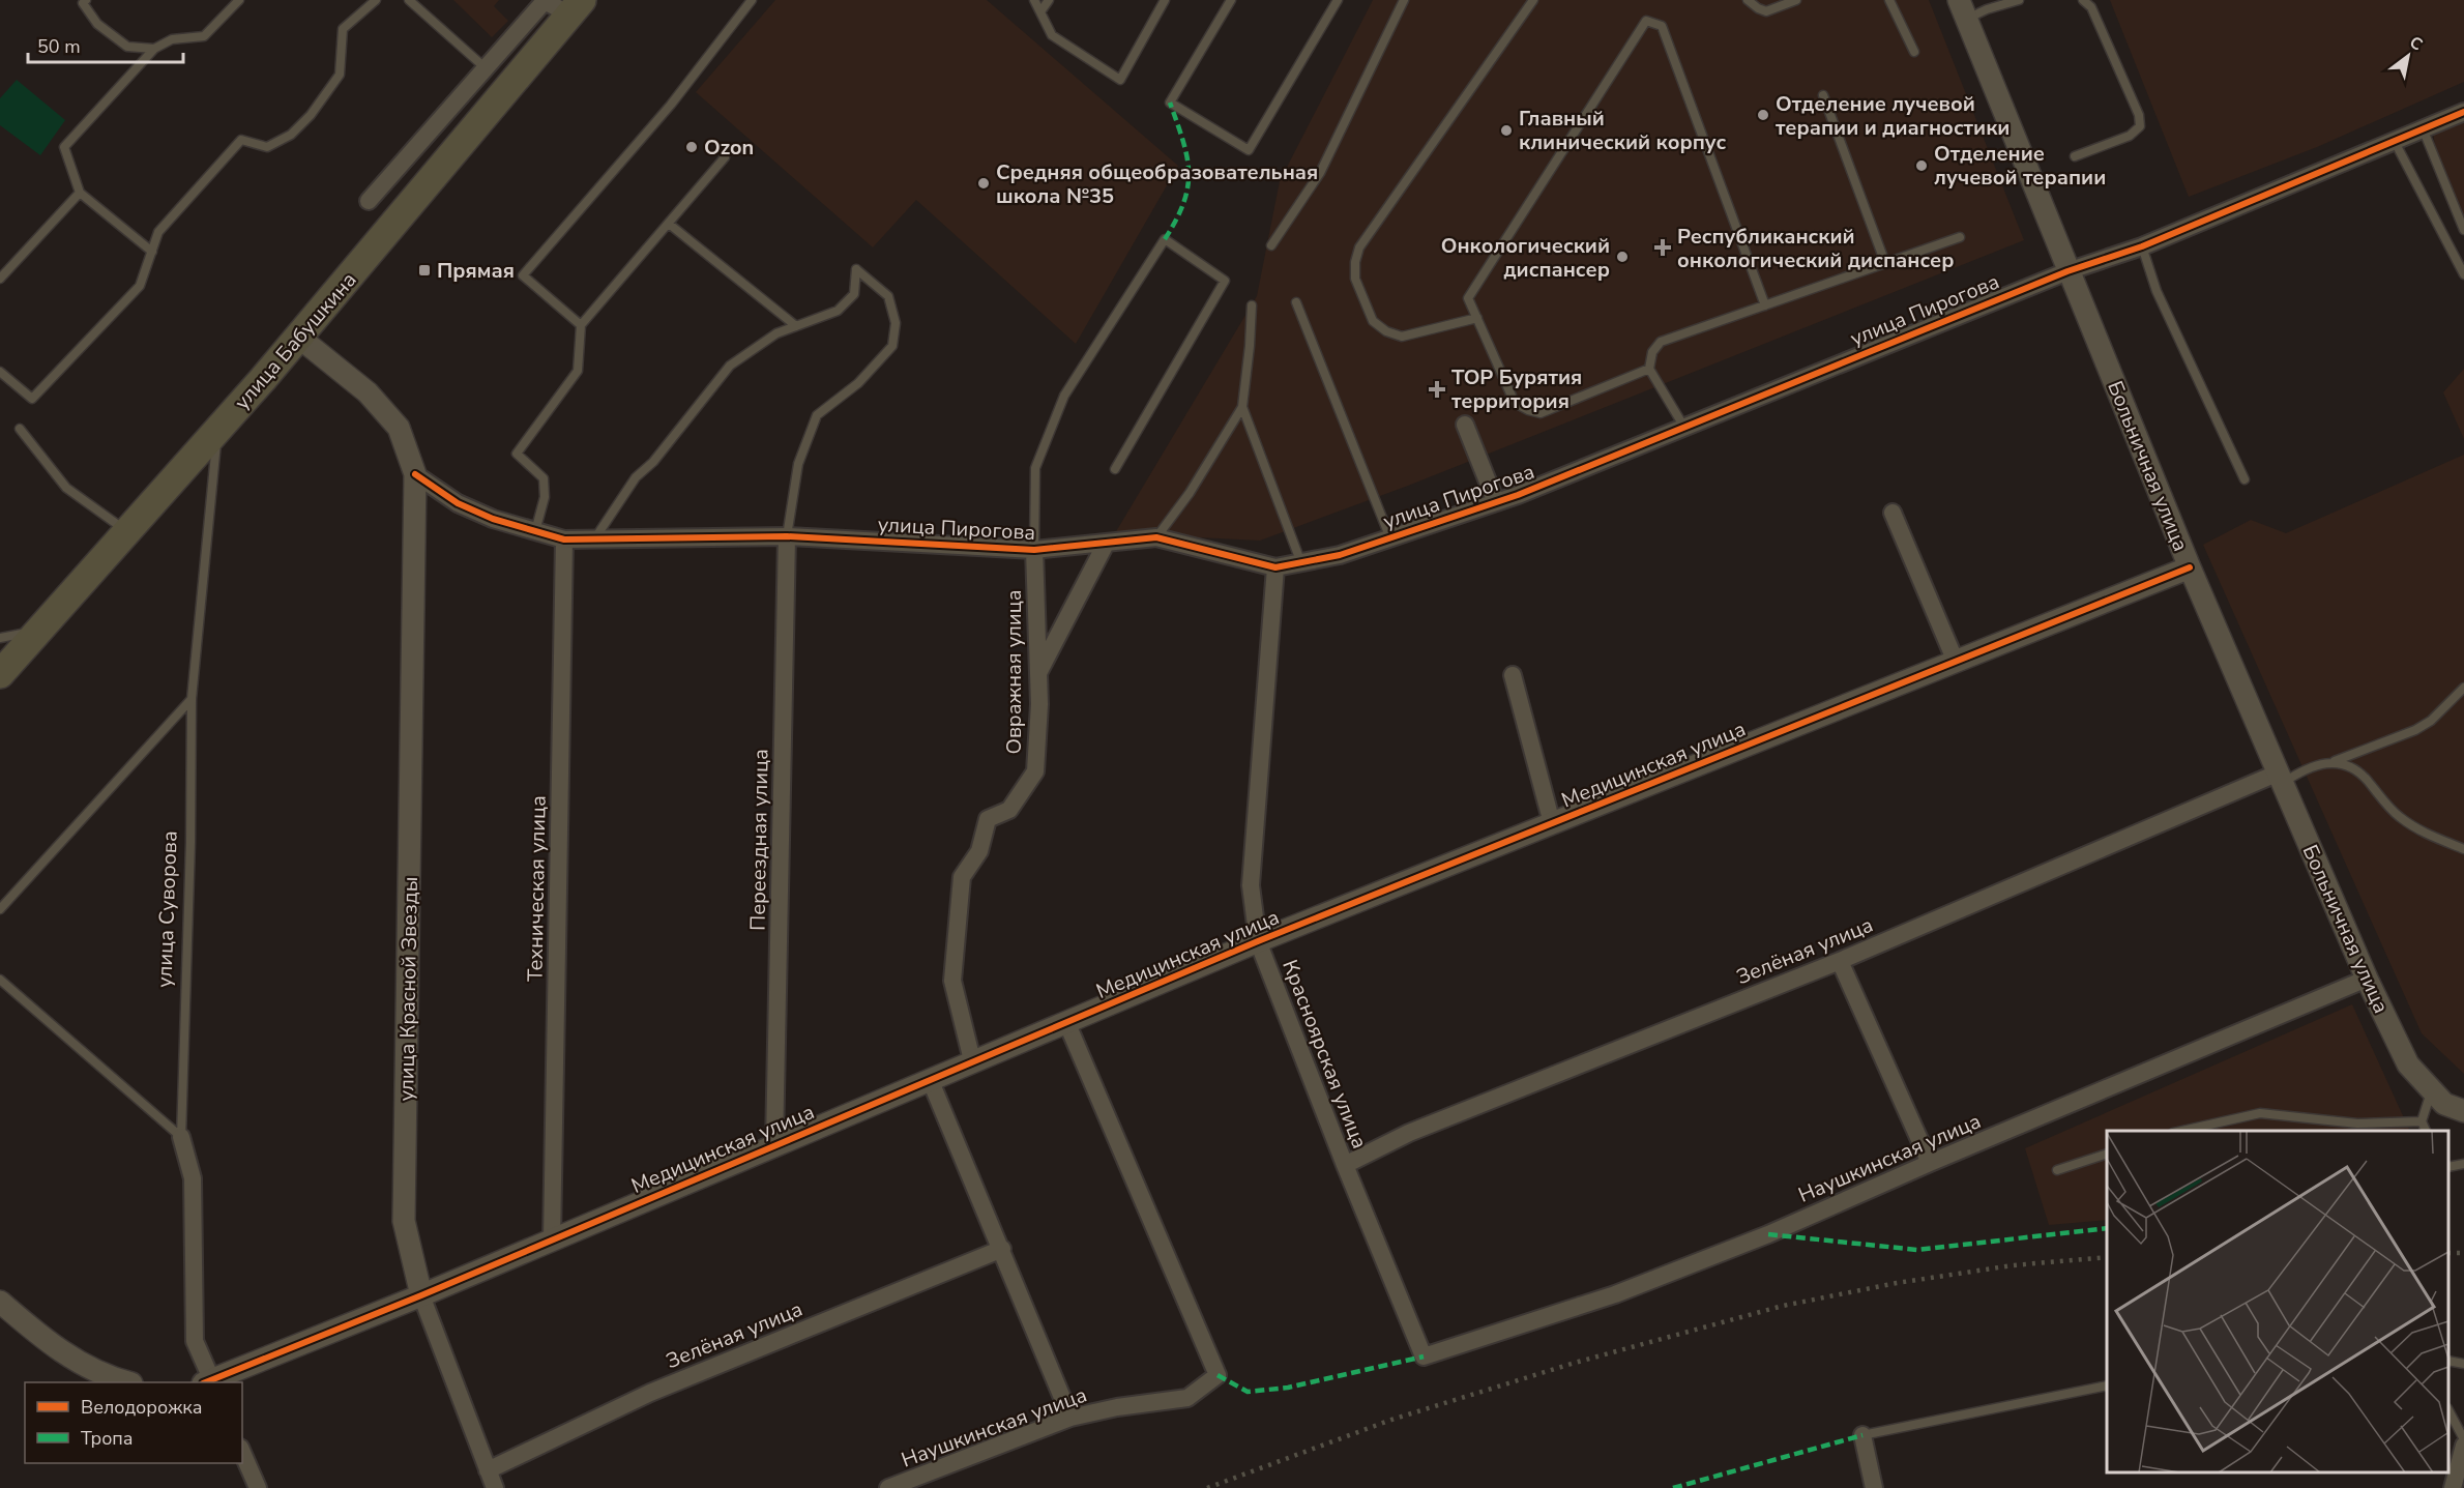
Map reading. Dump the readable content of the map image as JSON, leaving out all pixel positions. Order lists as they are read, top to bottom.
{
  "streets": {
    "main road": ["улица Бабушкина"],
    "street": [
      "улица Пирогова",
      "Больничная улица",
      "Овражная улица",
      "Медицинская улица",
      "Переездная улица",
      "Техническая улица",
      "улица Суворова",
      "Зелёная улица",
      "улица Красной Звезды",
      "Красноярская улица",
      "Наушкинская улица"
    ]
  },
  "crossings": [
    ["улица Пирогова", "Больничная улица"],
    ["улица Пирогова", "Овражная улица"],
    ["улица Пирогова", "Переездная улица"],
    ["улица Пирогова", "Техническая улица"],
    ["улица Пирогова", "улица Красной Звезды"],
    ["улица Пирогова", "Красноярская улица"],
    ["улица Бабушкина", "улица Суворова"],
    ["Больничная улица", "Медицинская улица"],
    ["Больничная улица", "Зелёная улица"],
    ["Больничная улица", "Наушкинская улица"],
    ["Овражная улица", "Медицинская улица"],
    ["Медицинская улица", "Переездная улица"],
    ["Медицинская улица", "Техническая улица"],
    ["Медицинская улица", "улица Красной Звезды"],
    ["Медицинская улица", "Красноярская улица"],
    ["Медицинская улица", "Наушкинская улица"],
    ["Зелёная улица", "улица Красной Звезды"],
    ["Зелёная улица", "Красноярская улица"],
    ["Красноярская улица", "Наушкинская улица"]
  ],
  "places": {
    "other": [
      "Отделение лучевой терапии и диагностики",
      "Главный клинический корпус",
      "Ozon",
      "Отделение лучевой терапии",
      "Средняя общеобразовательная школа №35",
      "Онкологический диспансер"
    ],
    "health": ["Республиканский онкологический диспансер", "ТОР Бурятия территория"],
    "transit": ["Прямая"]
  },
  "legend": ["Велодорожка", "Тропа"],
  "scale_bar": "50 m",
  "north": "top right"
}
